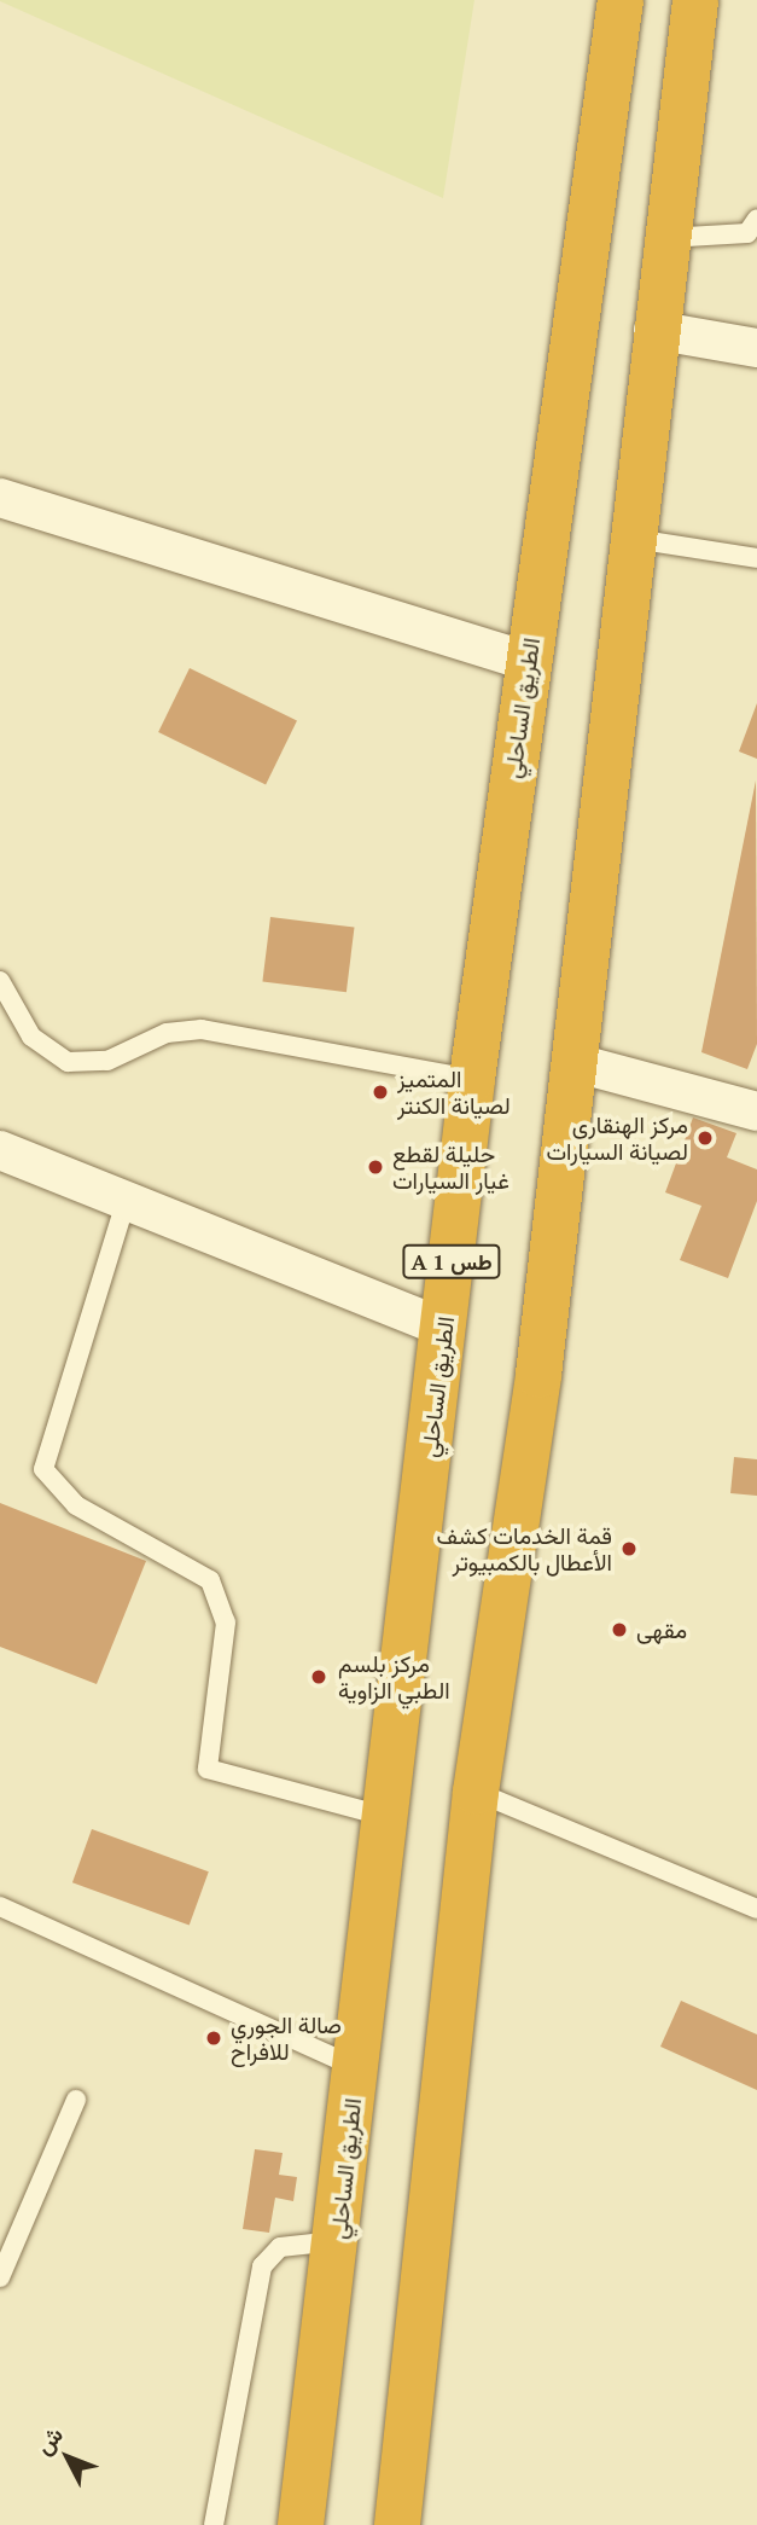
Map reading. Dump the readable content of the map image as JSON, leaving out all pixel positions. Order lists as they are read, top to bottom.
{
  "streets": {
    "highway": ["الطريق الساحلي", "A 1 طس"]
  },
  "places": [
    "المتميز لصيانة الكنتر",
    "مركز الهنقاري لصيانة السيارات",
    "حليلة لقطع غيار السيارات",
    "قمة الخدمات كشف الأعطال بالكمبيوتر",
    "مقهى",
    "مركز بلسم الطبي الزاوية",
    "صالة الجوري للافراح"
  ],
  "north": "top left"
}
